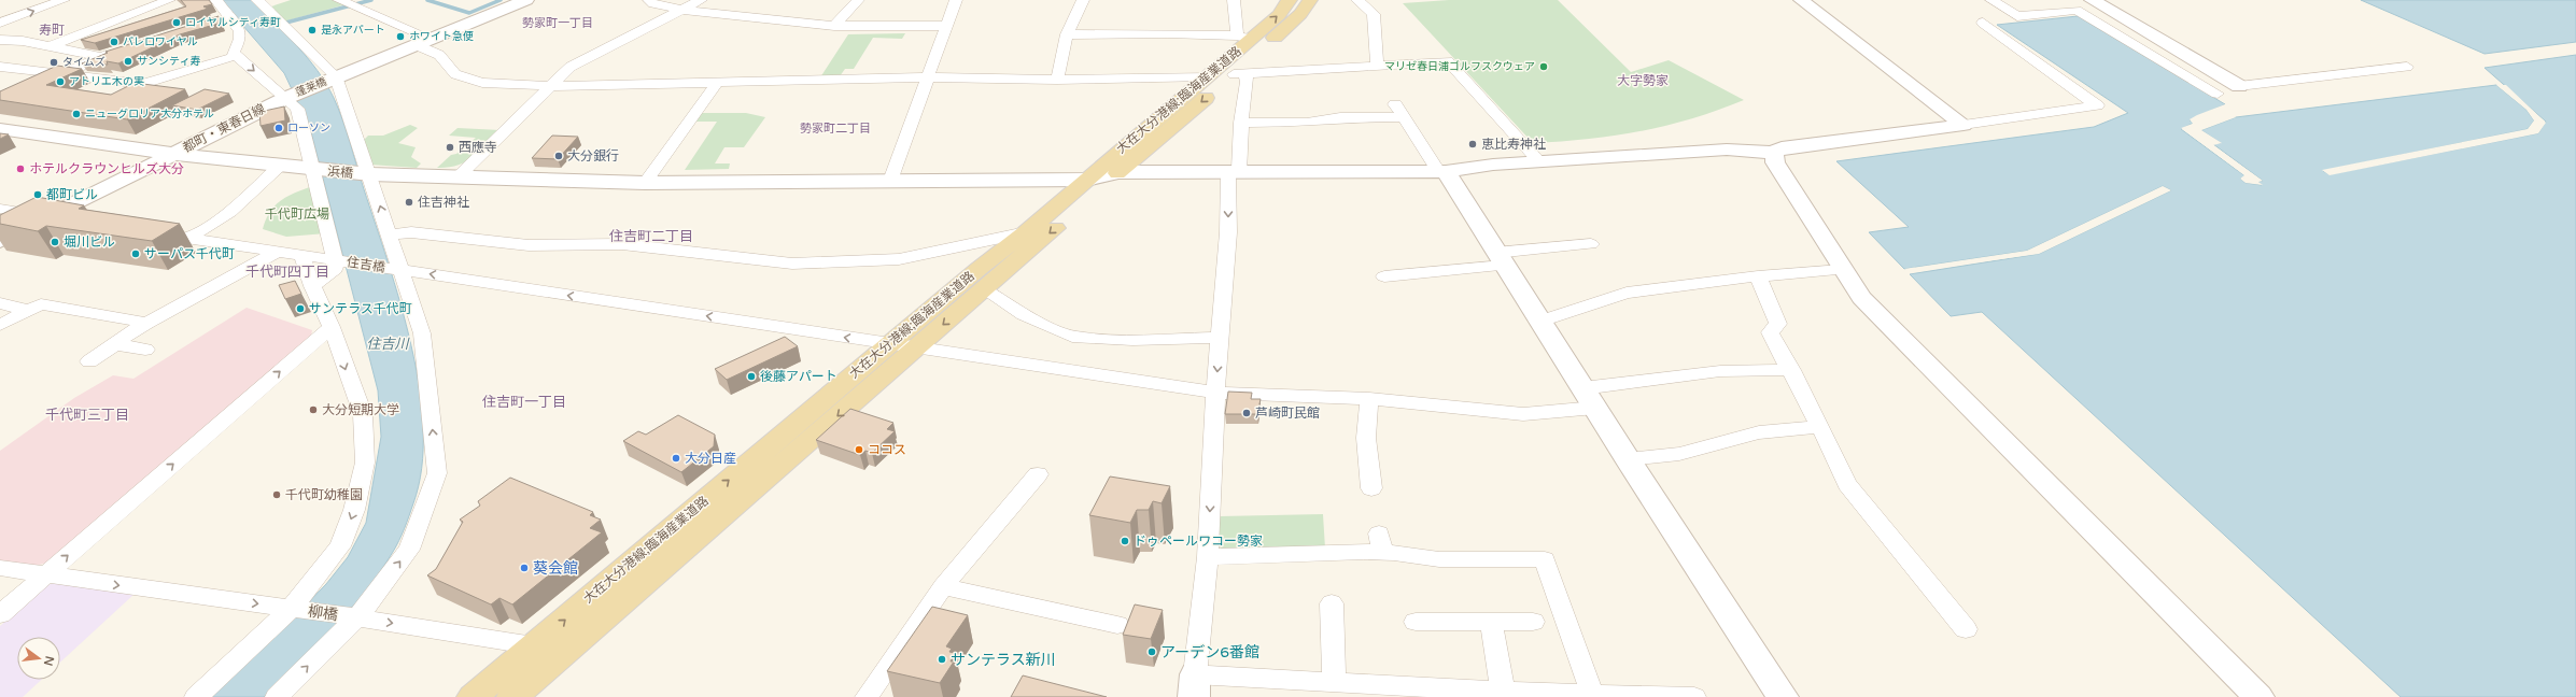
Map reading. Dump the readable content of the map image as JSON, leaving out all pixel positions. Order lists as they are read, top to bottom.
{
  "streets": {
    "main road": ["大在大分港線;臨海産業道路"],
    "street": [
      "蓬莱橋",
      "都町・東春日線",
      "浜橋",
      "住吉橋",
      "柳橋"
    ]
  },
  "crossings": [
    ["蓬莱橋", "都町・東春日線"],
    ["大在大分港線;臨海産業道路", "浜橋"],
    ["大在大分港線;臨海産業道路", "住吉橋"],
    ["大在大分港線;臨海産業道路", "柳橋"],
    ["都町・東春日線", "浜橋"]
  ],
  "one_way": ["柳橋"],
  "districts": [
    "勢家町一丁目",
    "寿町",
    "大字勢家",
    "勢家町二丁目",
    "住吉町二丁目",
    "千代町四丁目",
    "住吉町一丁目",
    "千代町三丁目"
  ],
  "water": ["住吉川"],
  "parks": ["千代町広場"],
  "places": [
    "ロイヤルシティ寿町",
    "是永アパート",
    "ホワイト急便",
    "パレロワイヤル",
    "サンシティ寿",
    "タイムズ",
    "マリゼ春日浦ゴルフスクウェア",
    "アトリエ木の実",
    "ニューグロリア大分ホテル",
    "ローソン",
    "恵比寿神社",
    "西應寺",
    "大分銀行",
    "ホテルクラウンヒルズ大分",
    "都町ビル",
    "住吉神社",
    "堀川ビル",
    "サーパス千代町",
    "サンテラス千代町",
    "後藤アパート",
    "大分短期大学",
    "芦崎町民館",
    "ココス",
    "大分日産",
    "千代町幼稚園",
    "ドゥペールワコー勢家",
    "葵会館",
    "アーデン6番館",
    "サンテラス新川"
  ],
  "north": "right"
}
